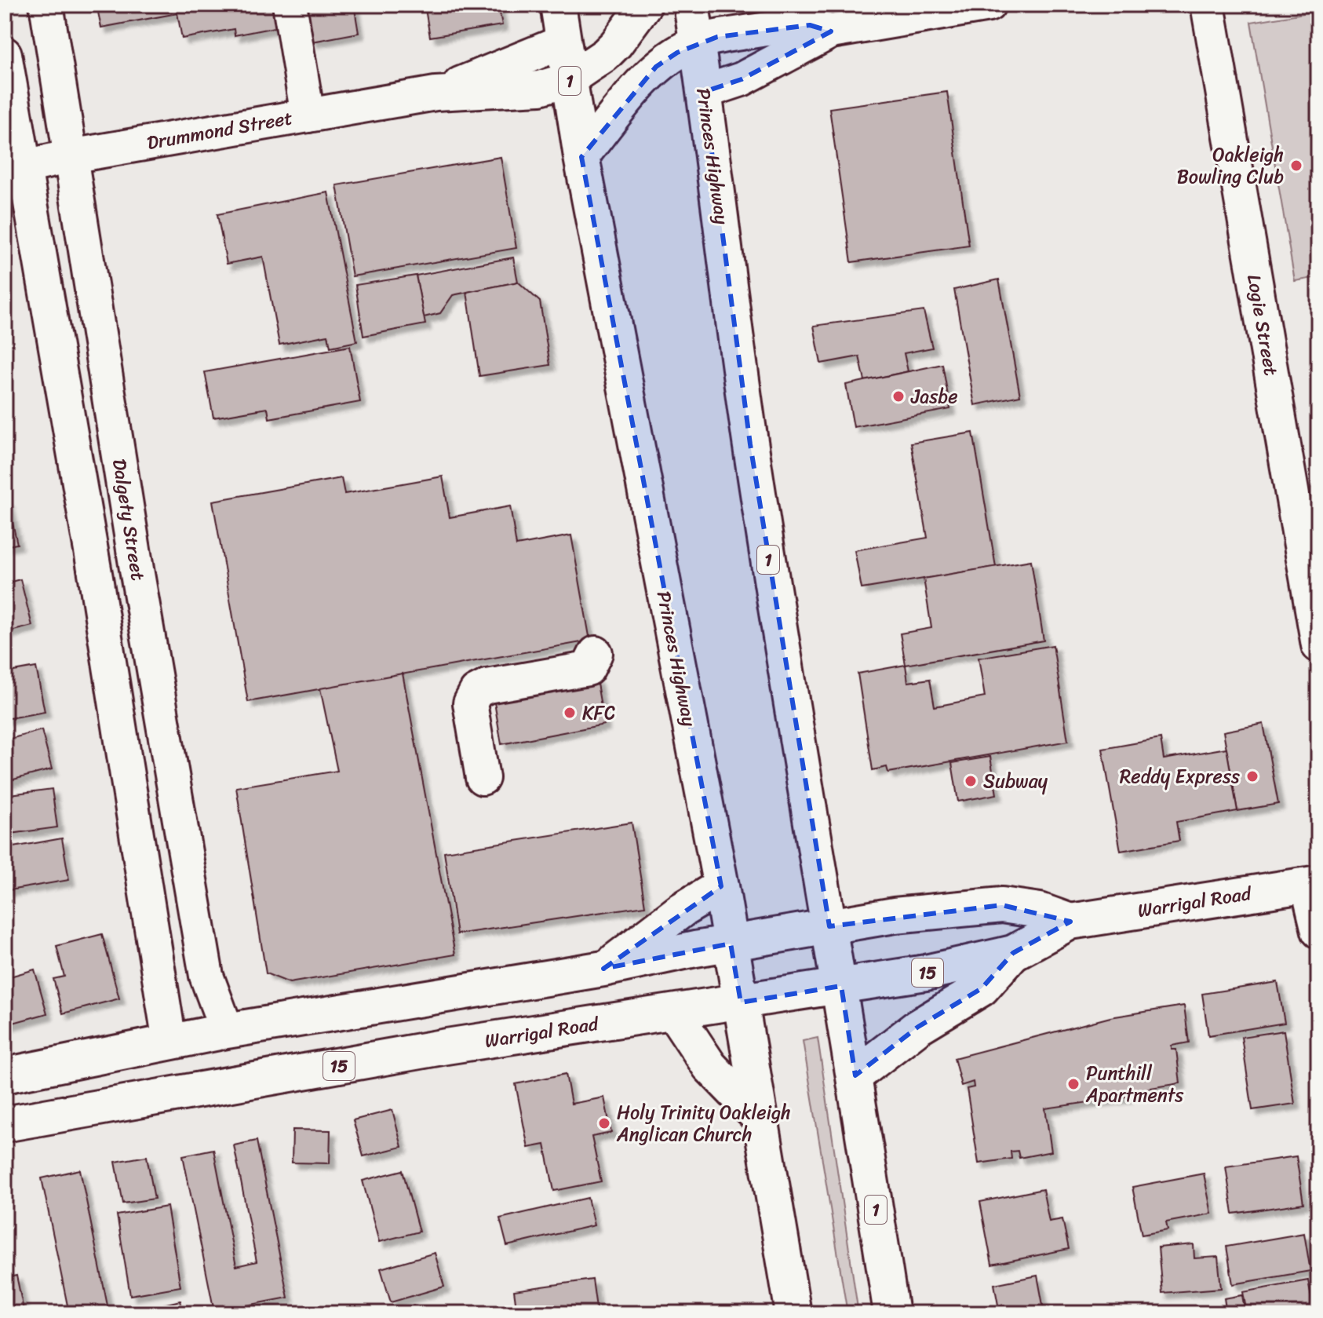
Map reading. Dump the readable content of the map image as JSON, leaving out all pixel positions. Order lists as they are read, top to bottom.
{
  "streets": {
    "highway": [
      "1",
      "Princes Highway",
      "Warrigal Road",
      "15"
    ],
    "street": ["Drummond Street", "Logie Street", "Dalgety Street"]
  },
  "crossings": [
    ["Drummond Street", "Princes Highway"],
    ["Drummond Street", "Dalgety Street"],
    ["Princes Highway", "Warrigal Road"],
    ["Dalgety Street", "Warrigal Road"]
  ],
  "places": [
    "Oakleigh Bowling Club",
    "Jasbe",
    "KFC",
    "Reddy Express",
    "Subway",
    "Punthill Apartments",
    "Holy Trinity Oakleigh Anglican Church"
  ]
}
